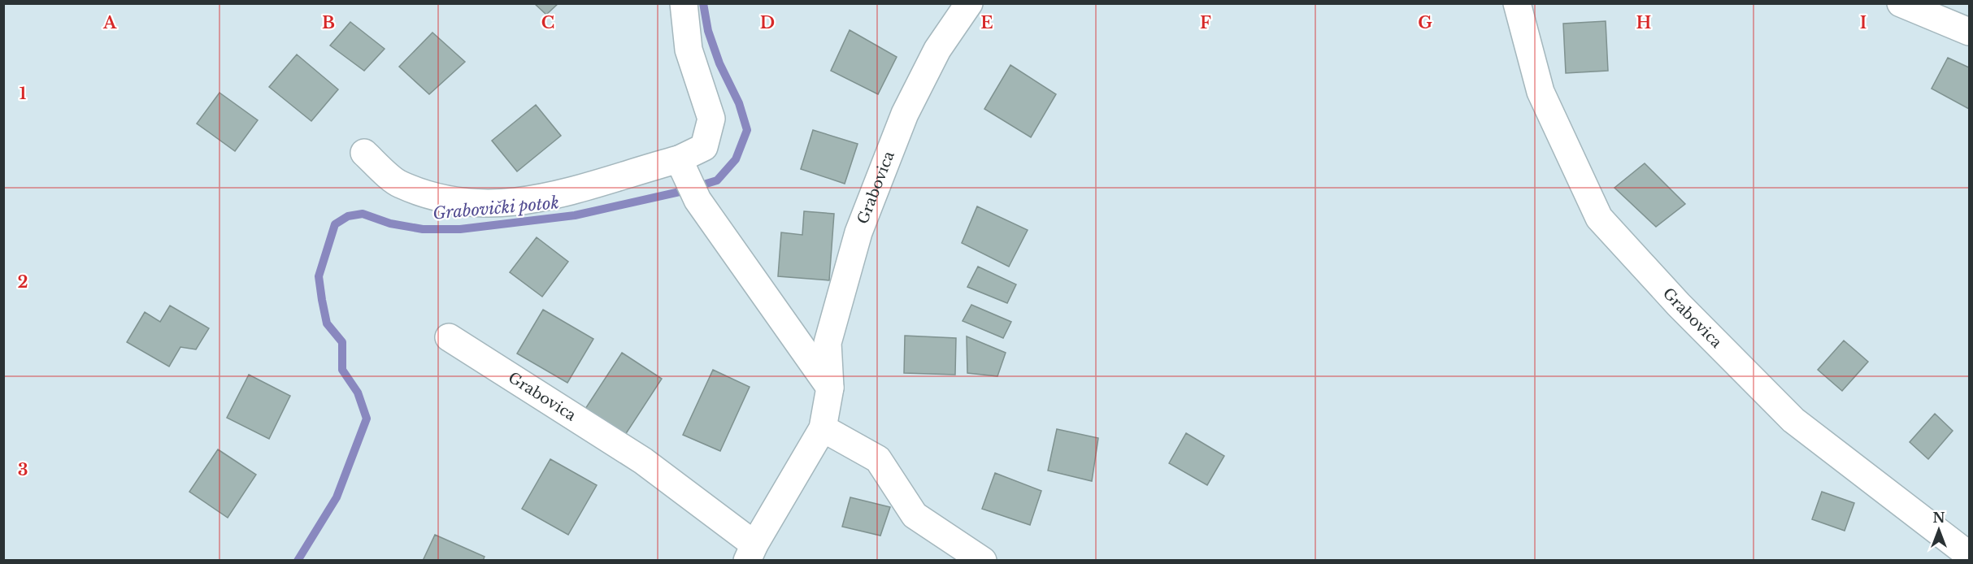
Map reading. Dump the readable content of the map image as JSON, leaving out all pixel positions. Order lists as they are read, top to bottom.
{
  "streets": {
    "street": ["Grabovica"]
  },
  "water": ["Grabovički potok"],
  "north": "top",
  "grid": {
    "columns": [
      "A",
      "B",
      "C",
      "D",
      "E",
      "F",
      "G",
      "H",
      "I"
    ],
    "rows": ["1", "2", "3"]
  }
}
